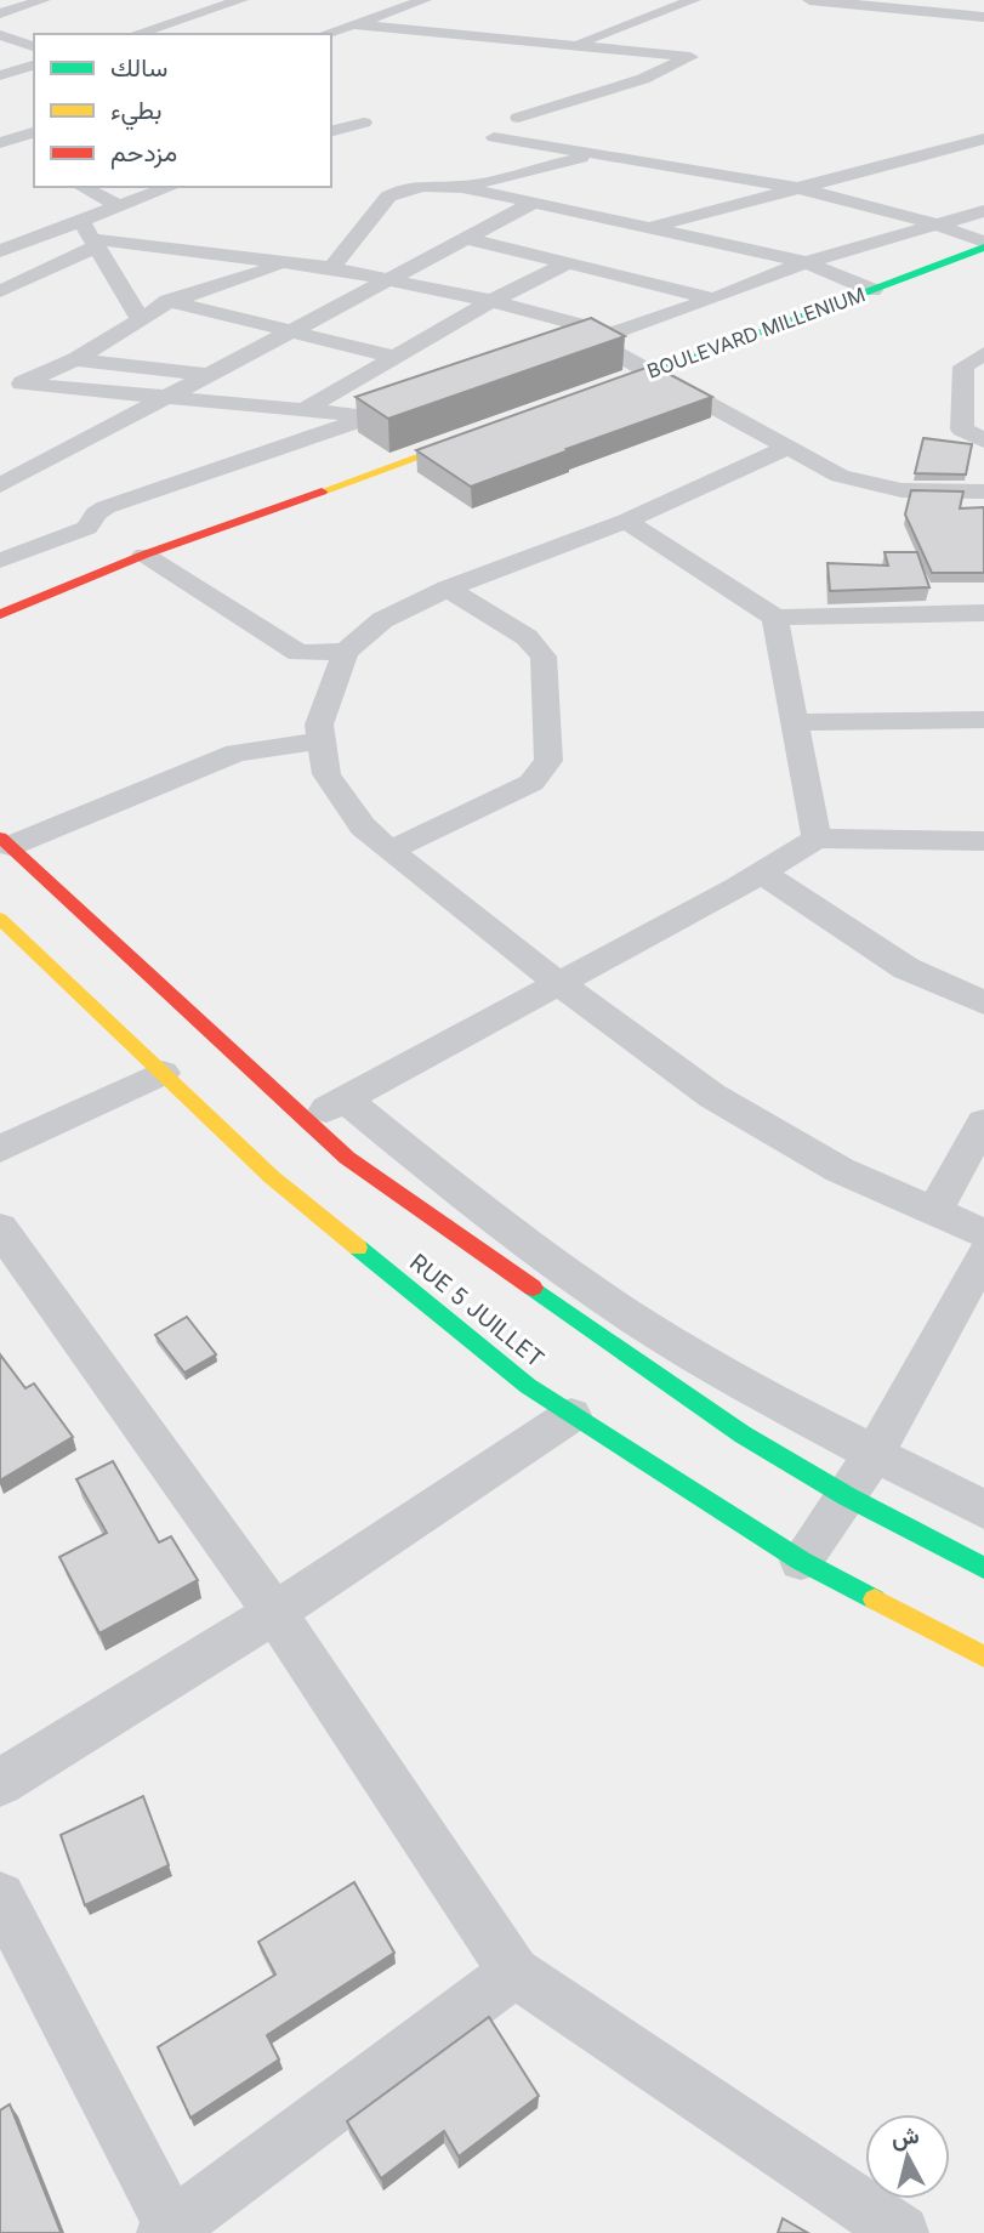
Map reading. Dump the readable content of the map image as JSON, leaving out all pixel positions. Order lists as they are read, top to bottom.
{
  "streets": {
    "main road": ["BOULEVARD MILLENIUM", "RUE 5 JUILLET"]
  },
  "legend": ["سالك", "بطيء", "مزدحم"],
  "north": "top"
}
